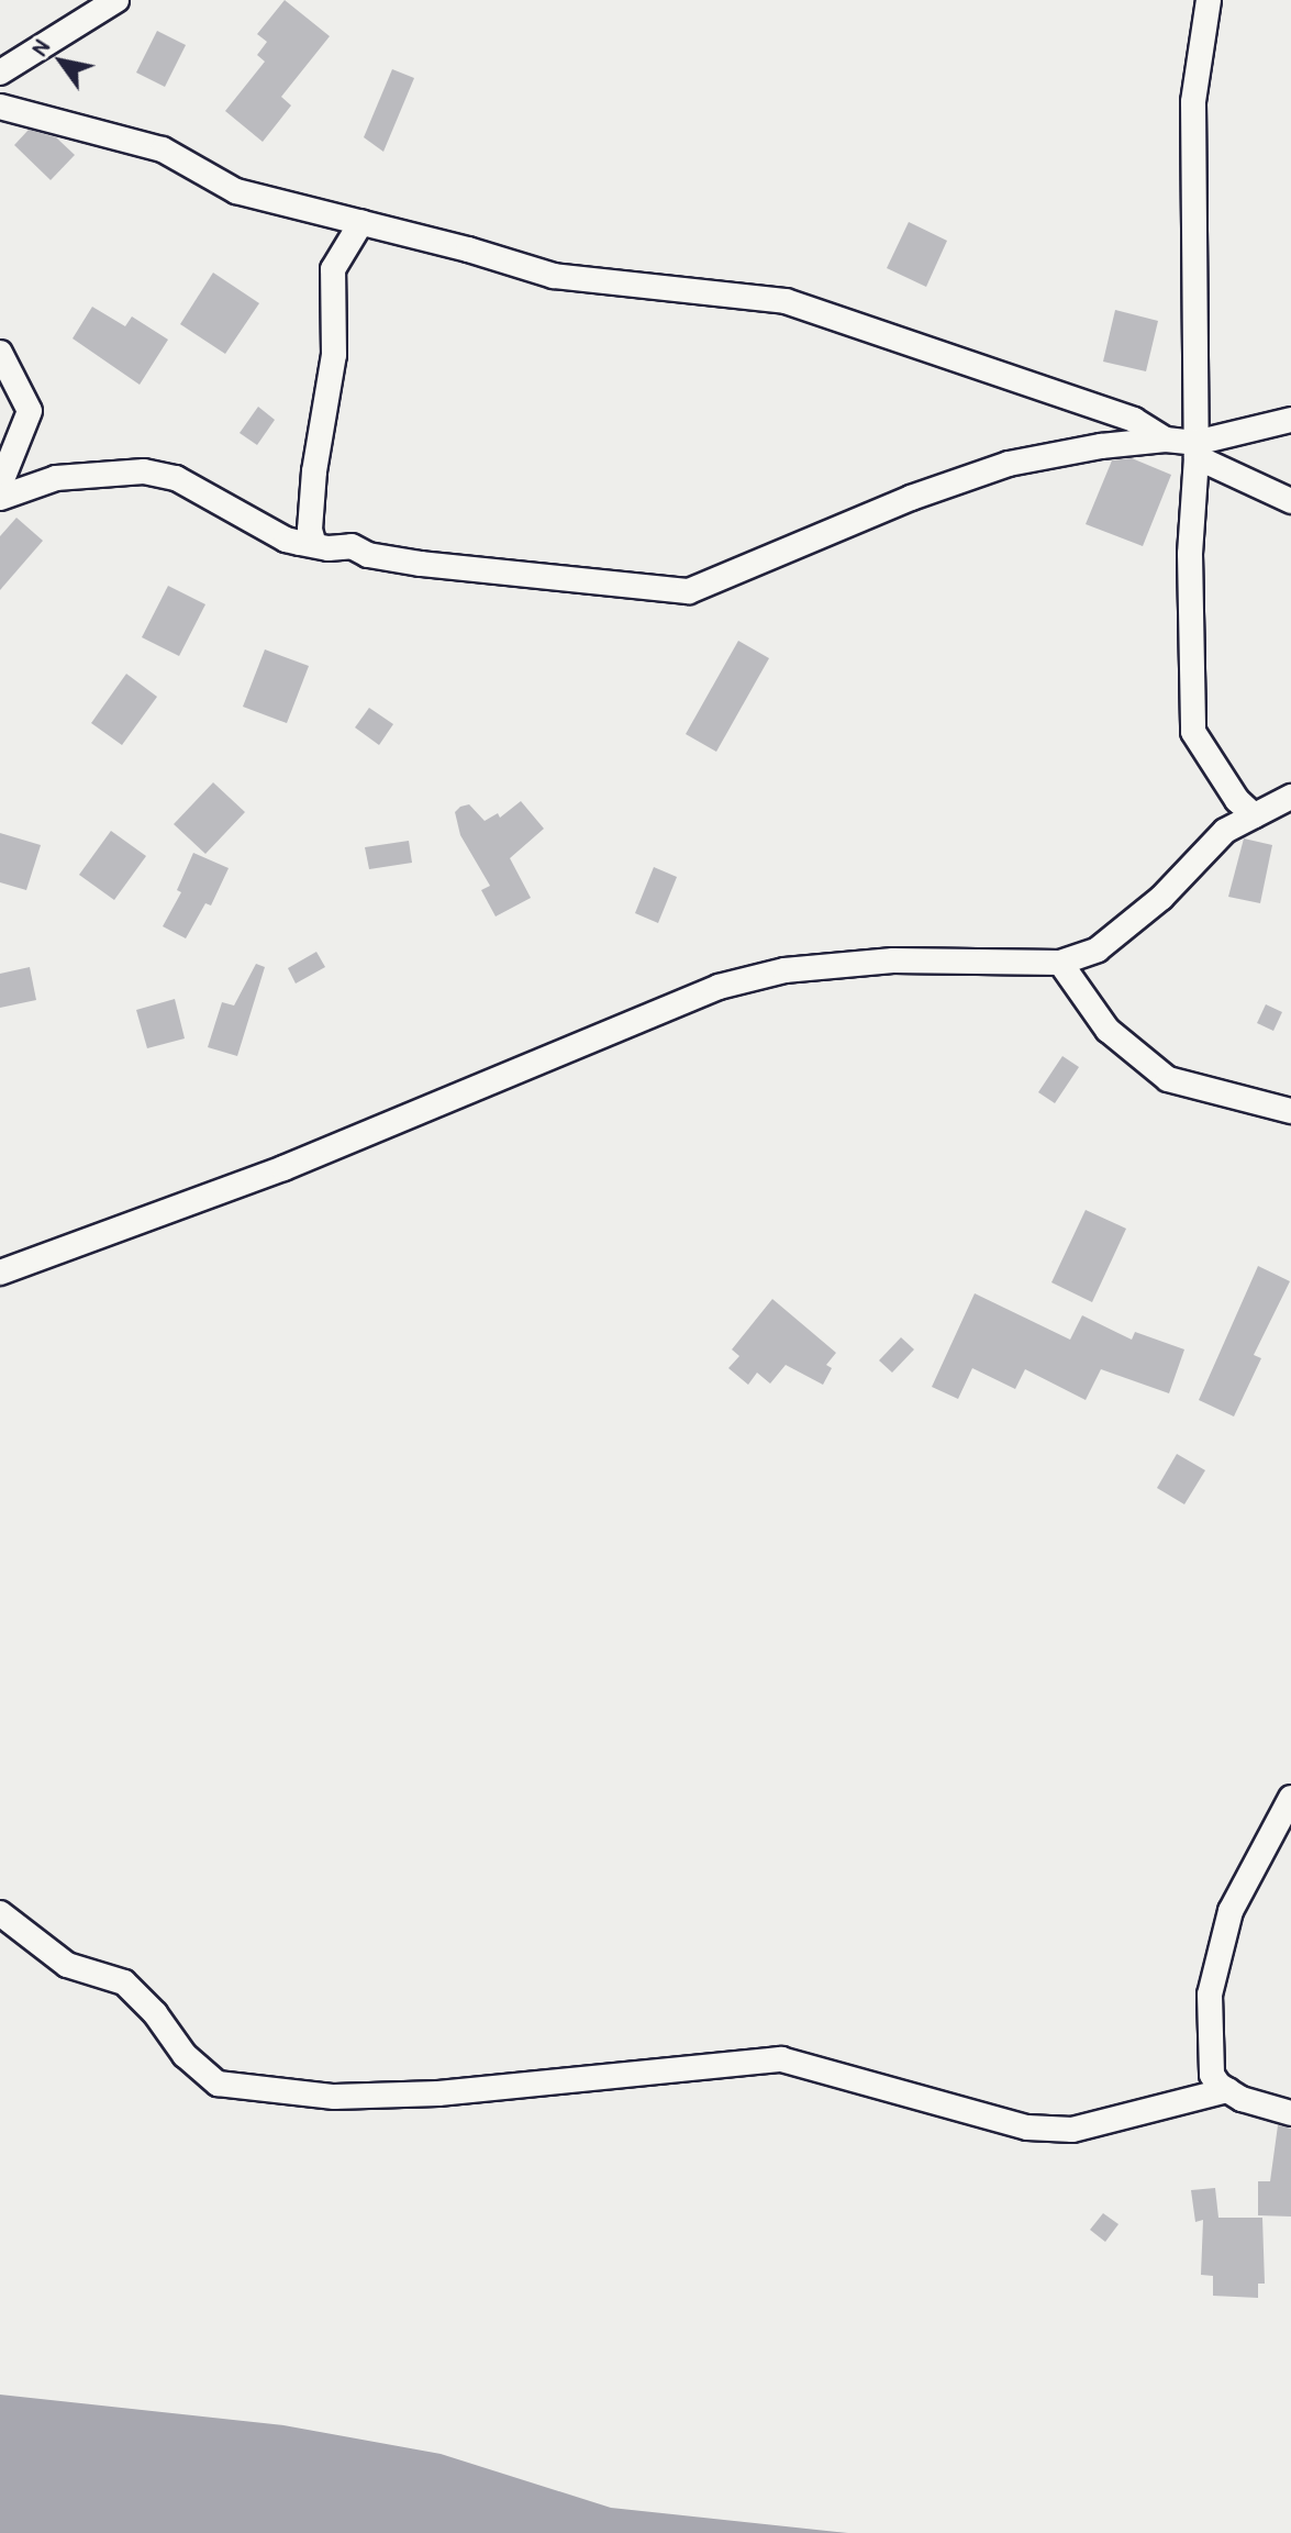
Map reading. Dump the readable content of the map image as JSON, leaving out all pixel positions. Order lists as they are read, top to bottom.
{
  "north": "top left"
}
